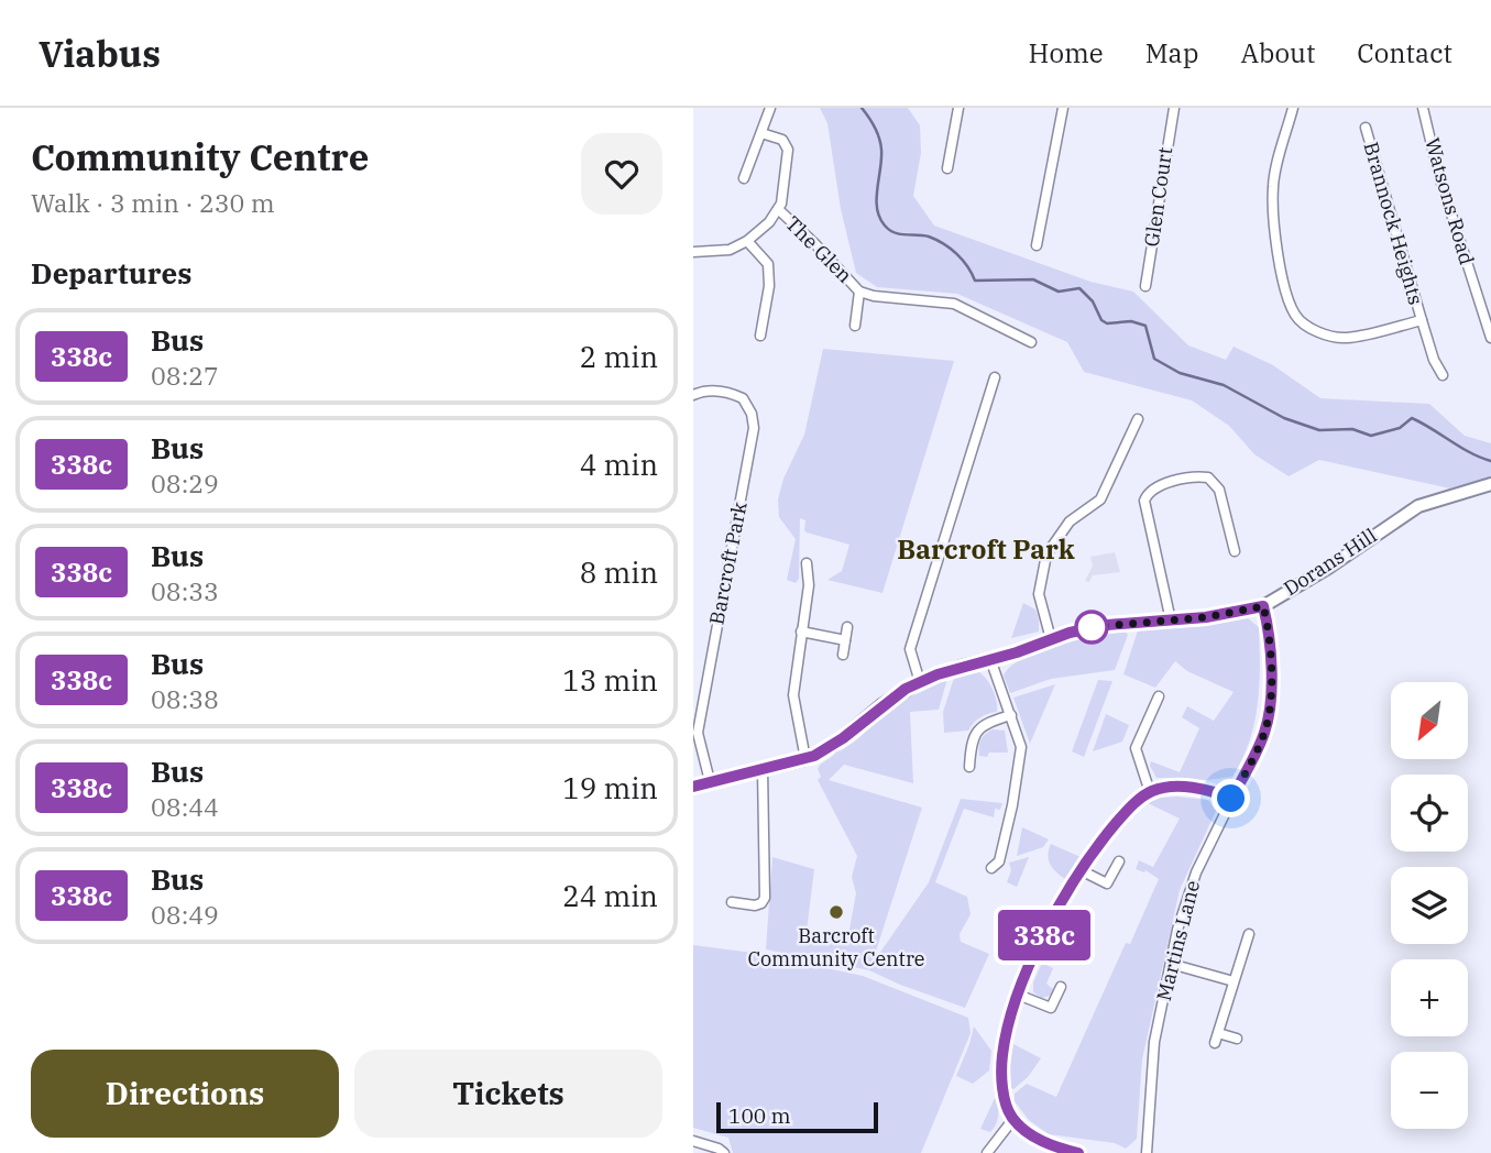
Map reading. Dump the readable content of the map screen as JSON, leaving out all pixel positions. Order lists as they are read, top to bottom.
{
  "streets": {
    "street": [
      "Glen Court",
      "Watsons Road",
      "Brannock Heights",
      "The Glen",
      "Dorans Hill",
      "Barcroft Park",
      "Martins Lane"
    ]
  },
  "crossings": [
    ["Dorans Hill", "Barcroft Park"],
    ["Dorans Hill", "Martins Lane"]
  ],
  "districts": ["Barcroft Park"],
  "places": ["Barcroft Community Centre"],
  "lines": ["bus line 338c"],
  "scale_bar": "100 m",
  "north": "bottom left",
  "page": {
    "header": "Viabus",
    "nav": [
      "Home",
      "Map",
      "About",
      "Contact"
    ],
    "heading": [
      ["Community Centre", "Walk · 3 min · 230 m"],
      "Departures"
    ],
    "on_map": "338c",
    "list": [
      {
        "mark": "338c",
        "name": "Bus",
        "note": "08:27",
        "value": "2 min"
      },
      {
        "mark": "338c",
        "name": "Bus",
        "note": "08:29",
        "value": "4 min"
      },
      {
        "mark": "338c",
        "name": "Bus",
        "note": "08:33",
        "value": "8 min"
      },
      {
        "mark": "338c",
        "name": "Bus",
        "note": "08:38",
        "value": "13 min"
      },
      {
        "mark": "338c",
        "name": "Bus",
        "note": "08:44",
        "value": "19 min"
      },
      {
        "mark": "338c",
        "name": "Bus",
        "note": "08:49",
        "value": "24 min"
      }
    ],
    "map_buttons": ["+", "−"],
    "buttons": ["Directions", "Tickets"],
    "scale": "100 m"
  }
}
